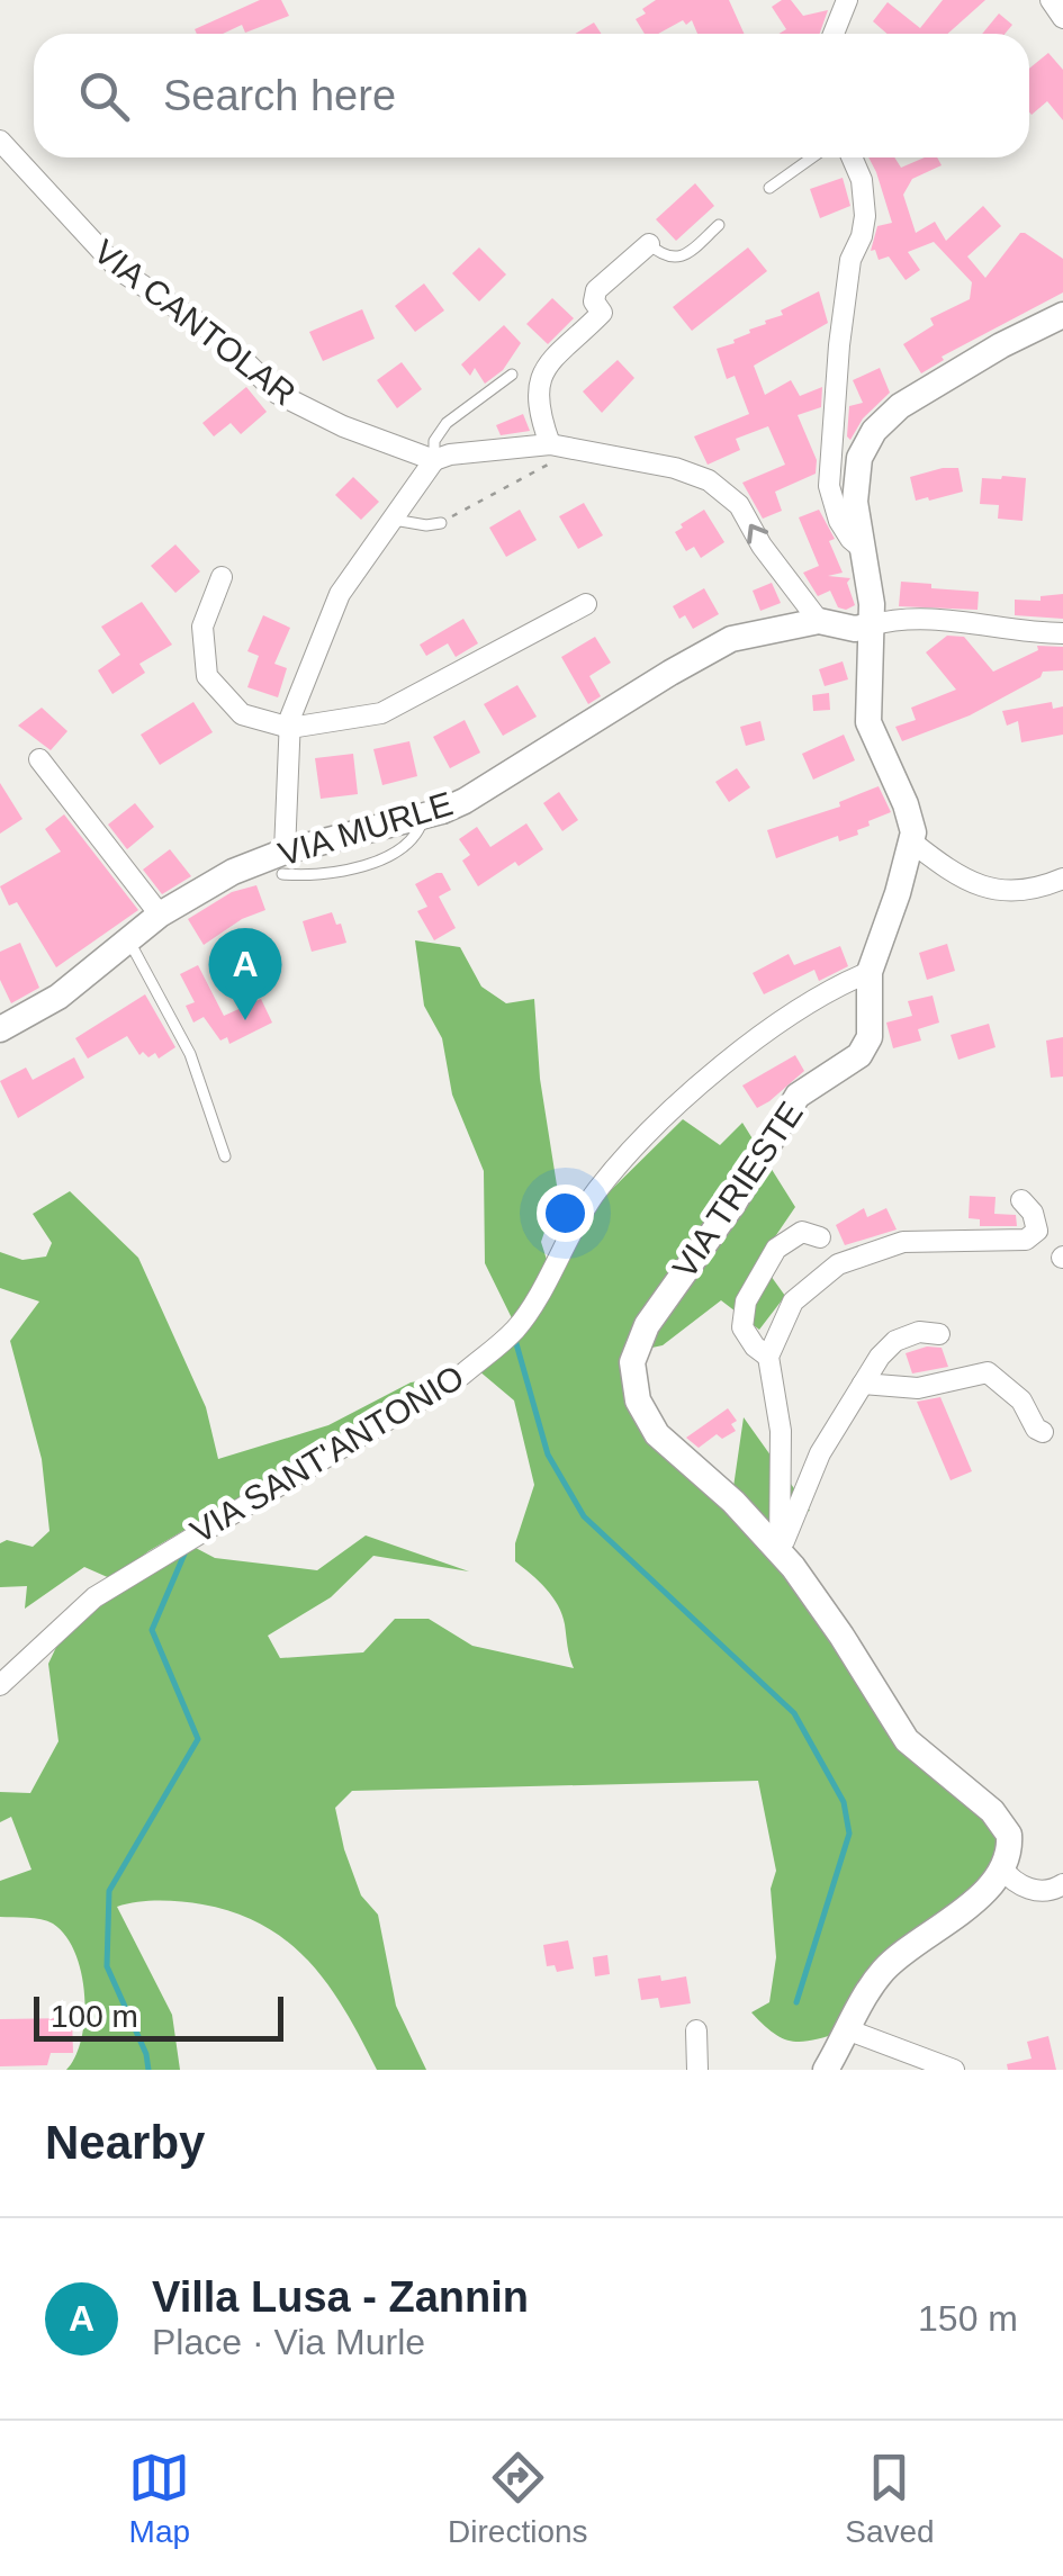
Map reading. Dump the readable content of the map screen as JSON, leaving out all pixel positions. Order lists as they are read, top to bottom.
{
  "streets": {
    "street": [
      "VIA CANTOLAR",
      "VIA MURLE",
      "VIA TRIESTE",
      "VIA SANT'ANTONIO"
    ]
  },
  "crossings": [
    ["VIA TRIESTE", "VIA SANT'ANTONIO"]
  ],
  "scale_bar": "100 m",
  "page": {
    "search": "Search here",
    "pins": "A",
    "scale": "100 m",
    "heading": "Nearby",
    "list": [
      {
        "mark": "A",
        "name": "Villa Lusa - Zannin",
        "note": "Place · Via Murle",
        "value": "150 m"
      }
    ],
    "nav": ["Map", "Directions", "Saved"]
  }
}
